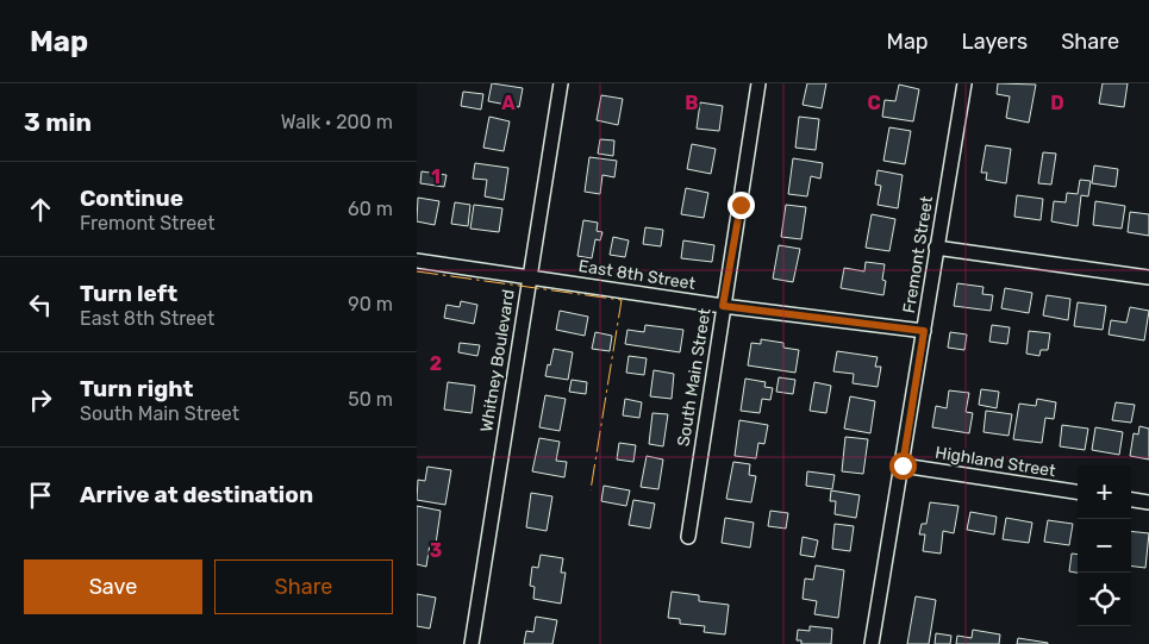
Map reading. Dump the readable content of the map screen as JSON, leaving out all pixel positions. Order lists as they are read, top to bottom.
{
  "streets": {
    "street": [
      "Fremont Street",
      "East 8th Street",
      "Whitney Boulevard",
      "South Main Street",
      "Highland Street"
    ]
  },
  "crossings": [
    ["Fremont Street", "East 8th Street"],
    ["Fremont Street", "Highland Street"],
    ["East 8th Street", "Whitney Boulevard"],
    ["East 8th Street", "South Main Street"]
  ],
  "page": {
    "header": "Map",
    "nav": ["Map", "Layers", "Share"],
    "heading": ["3 min", "Walk · 200 m"],
    "list": [
      ["Continue", "Fremont Street", "60 m"],
      ["Turn left", "East 8th Street", "90 m"],
      ["Turn right", "South Main Street", "50 m"],
      "Arrive at destination"
    ],
    "map_buttons": ["+", "−"],
    "buttons": ["Save", "Share"]
  },
  "grid": {
    "columns": [
      "A",
      "B",
      "C",
      "D"
    ],
    "rows": ["1", "2", "3"]
  }
}
